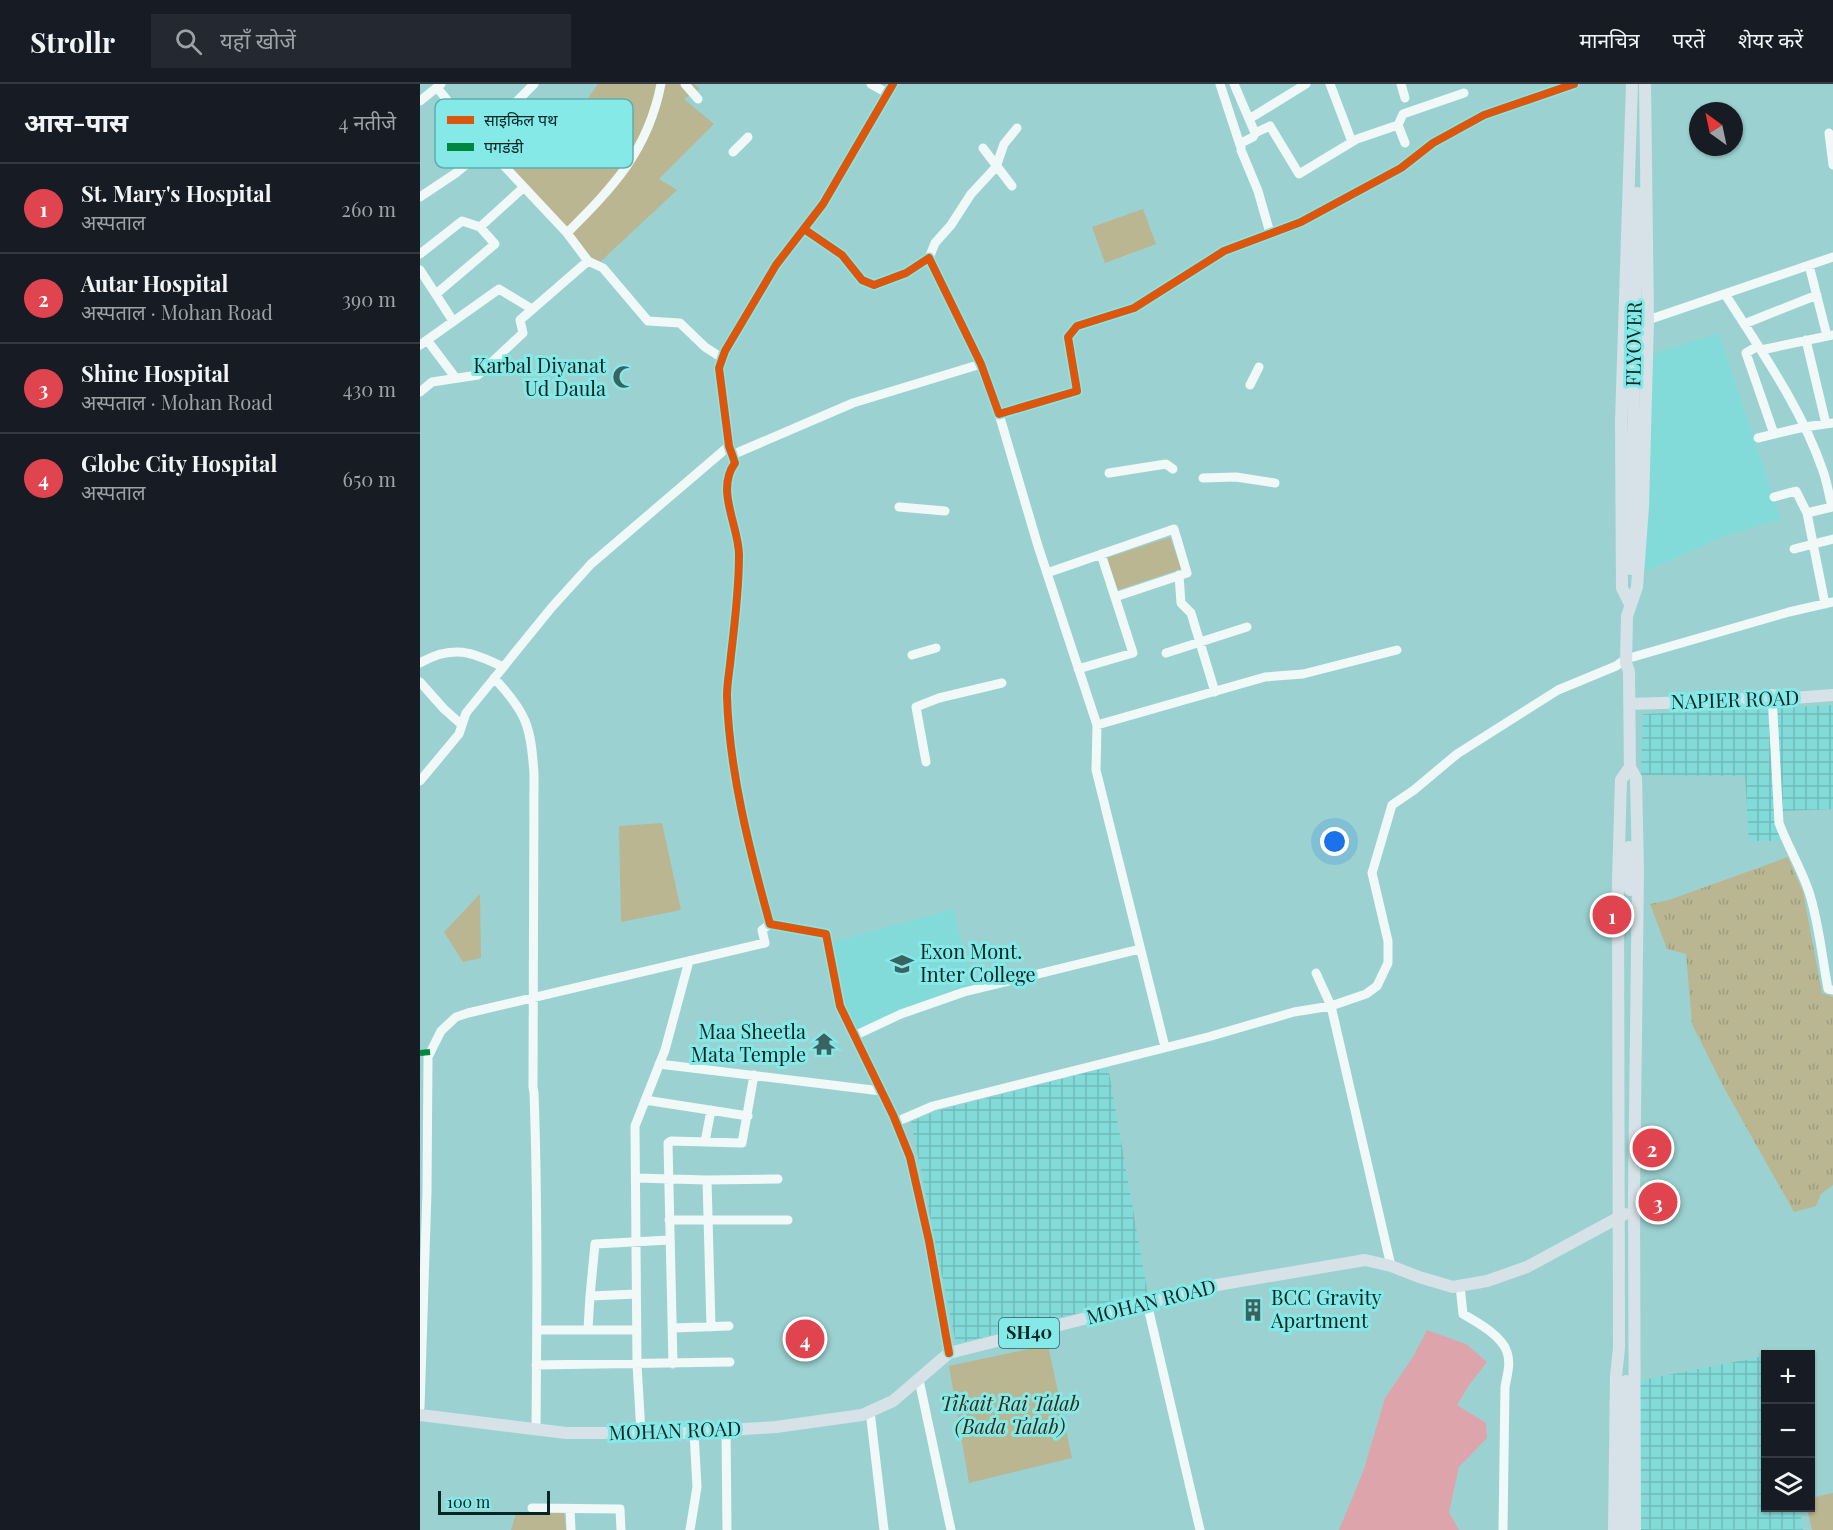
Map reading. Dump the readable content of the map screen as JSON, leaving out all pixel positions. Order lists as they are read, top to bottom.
{
  "streets": {
    "main road": [
      "FLYOVER",
      "NAPIER ROAD",
      "MOHAN ROAD",
      "SH40"
    ]
  },
  "parks": ["Tikait Rai Talab (Bada Talab)"],
  "places": {
    "mosque": ["Karbal Diyanat Ud Daula"],
    "school or university": ["Exon Mont. Inter College"],
    "temple": ["Maa Sheetla Mata Temple"],
    "building": ["BCC Gravity Apartment"]
  },
  "legend": ["साइकिल पथ", "पगडंडी"],
  "scale_bar": "100 m",
  "north": "top left",
  "page": {
    "header": "Strollr",
    "search": "यहाँ खोजें",
    "nav": ["मानचित्र", "परतें", "शेयर करें"],
    "heading": ["आस-पास", "4 नतीजे"],
    "list": [
      {
        "mark": "1",
        "name": "St. Mary's Hospital",
        "note": "अस्पताल",
        "value": "260 m"
      },
      {
        "mark": "2",
        "name": "Autar Hospital",
        "note": "अस्पताल · Mohan Road",
        "value": "390 m"
      },
      {
        "mark": "3",
        "name": "Shine Hospital",
        "note": "अस्पताल · Mohan Road",
        "value": "430 m"
      },
      {
        "mark": "4",
        "name": "Globe City Hospital",
        "note": "अस्पताल",
        "value": "650 m"
      }
    ],
    "pins": [
      "1",
      "2",
      "3",
      "4"
    ],
    "map_buttons": ["+", "−"],
    "scale": "100 m"
  }
}
